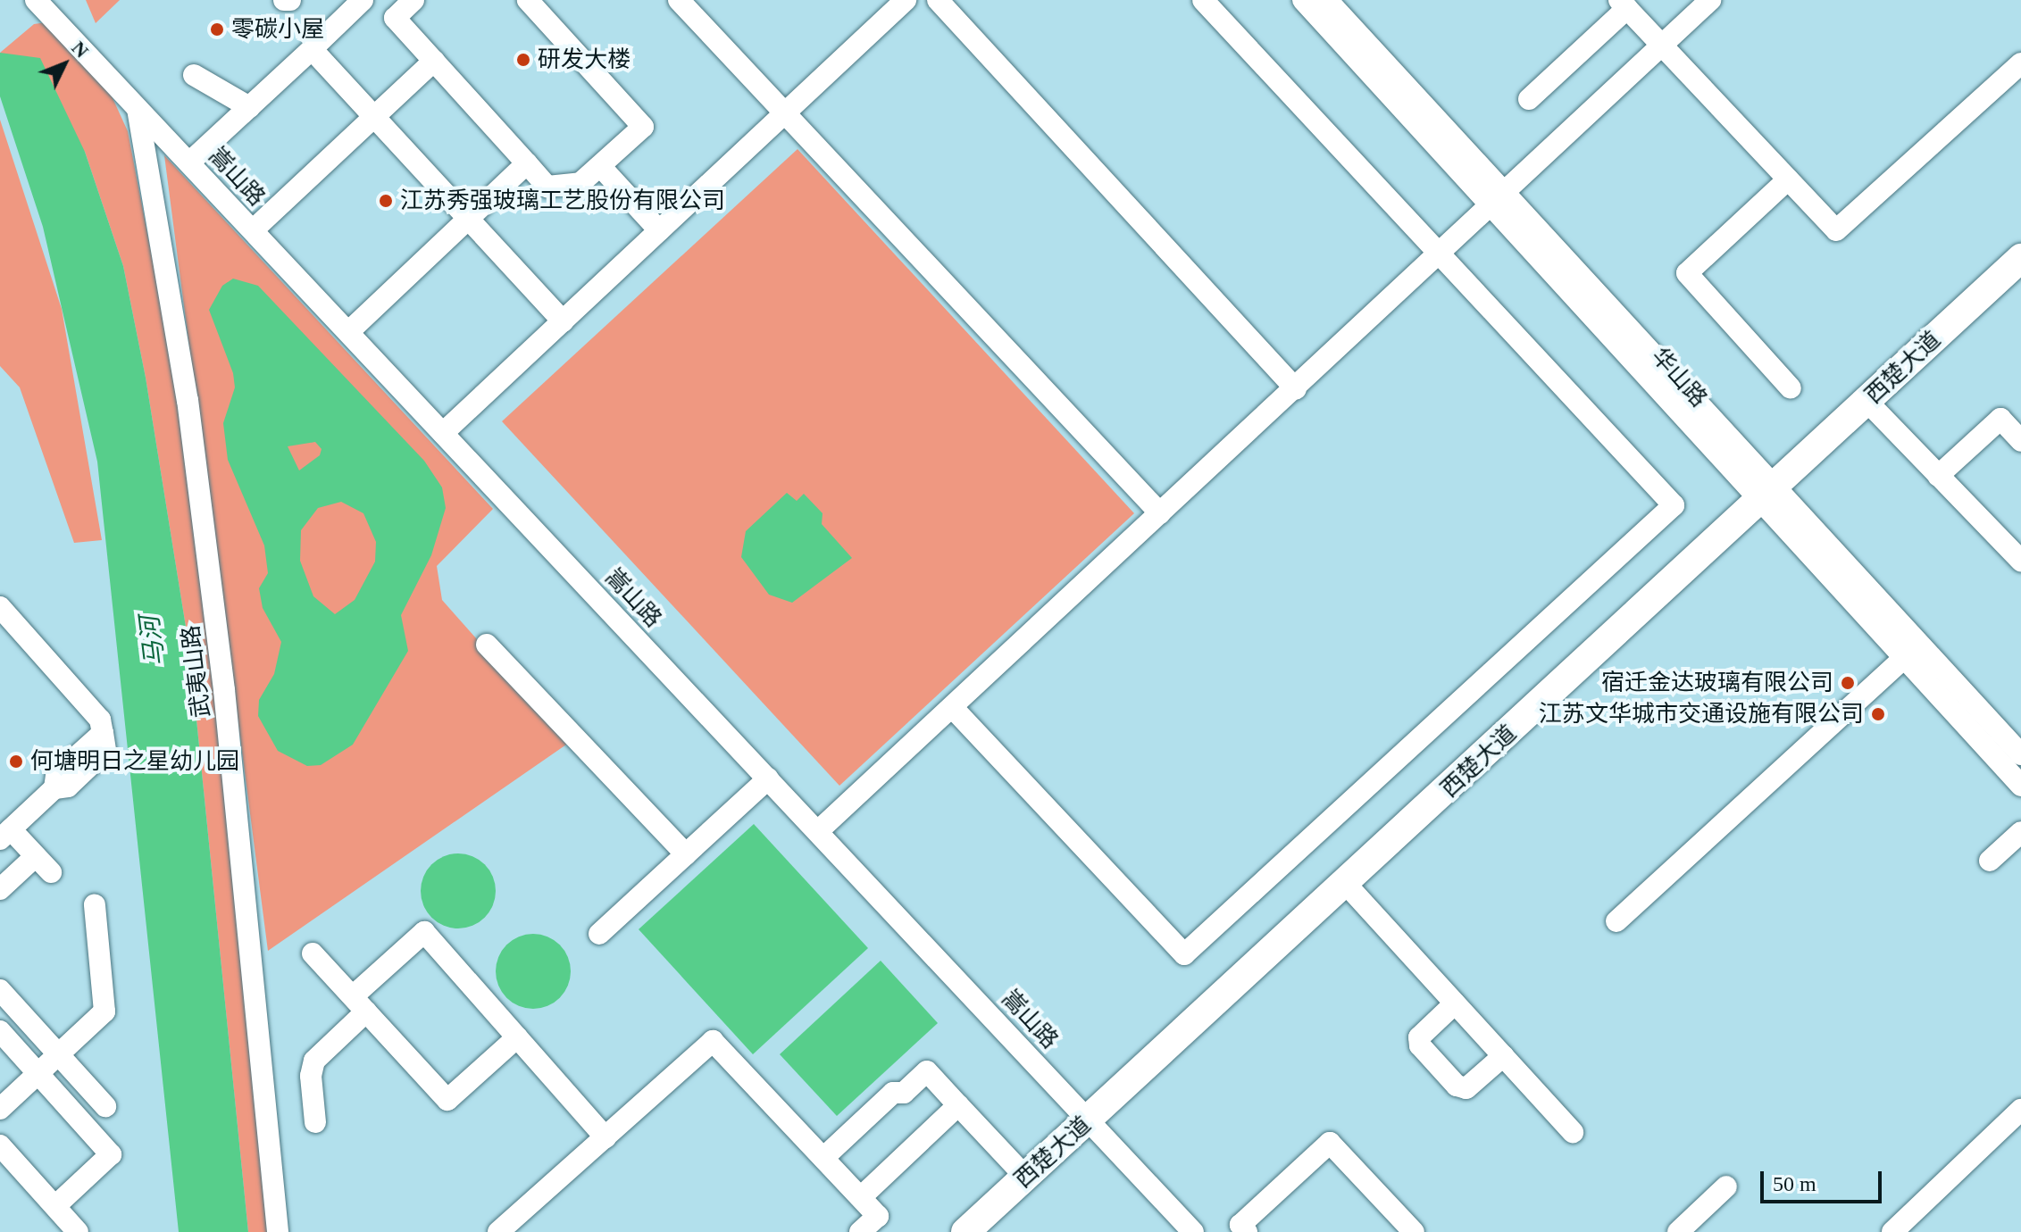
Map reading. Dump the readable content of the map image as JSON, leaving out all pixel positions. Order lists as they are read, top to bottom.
{
  "streets": {
    "main road": ["西楚大道"],
    "street": ["嵩山路", "华山路", "武夷山路"]
  },
  "crossings": [
    ["嵩山路", "西楚大道"],
    ["嵩山路", "武夷山路"],
    ["西楚大道", "华山路"]
  ],
  "water": ["马河"],
  "places": [
    "零碳小屋",
    "研发大楼",
    "江苏秀强玻璃工艺股份有限公司",
    "宿迁金达玻璃有限公司",
    "江苏文华城市交通设施有限公司",
    "何塘明日之星幼儿园"
  ],
  "scale_bar": "50 m",
  "north": "top right"
}
